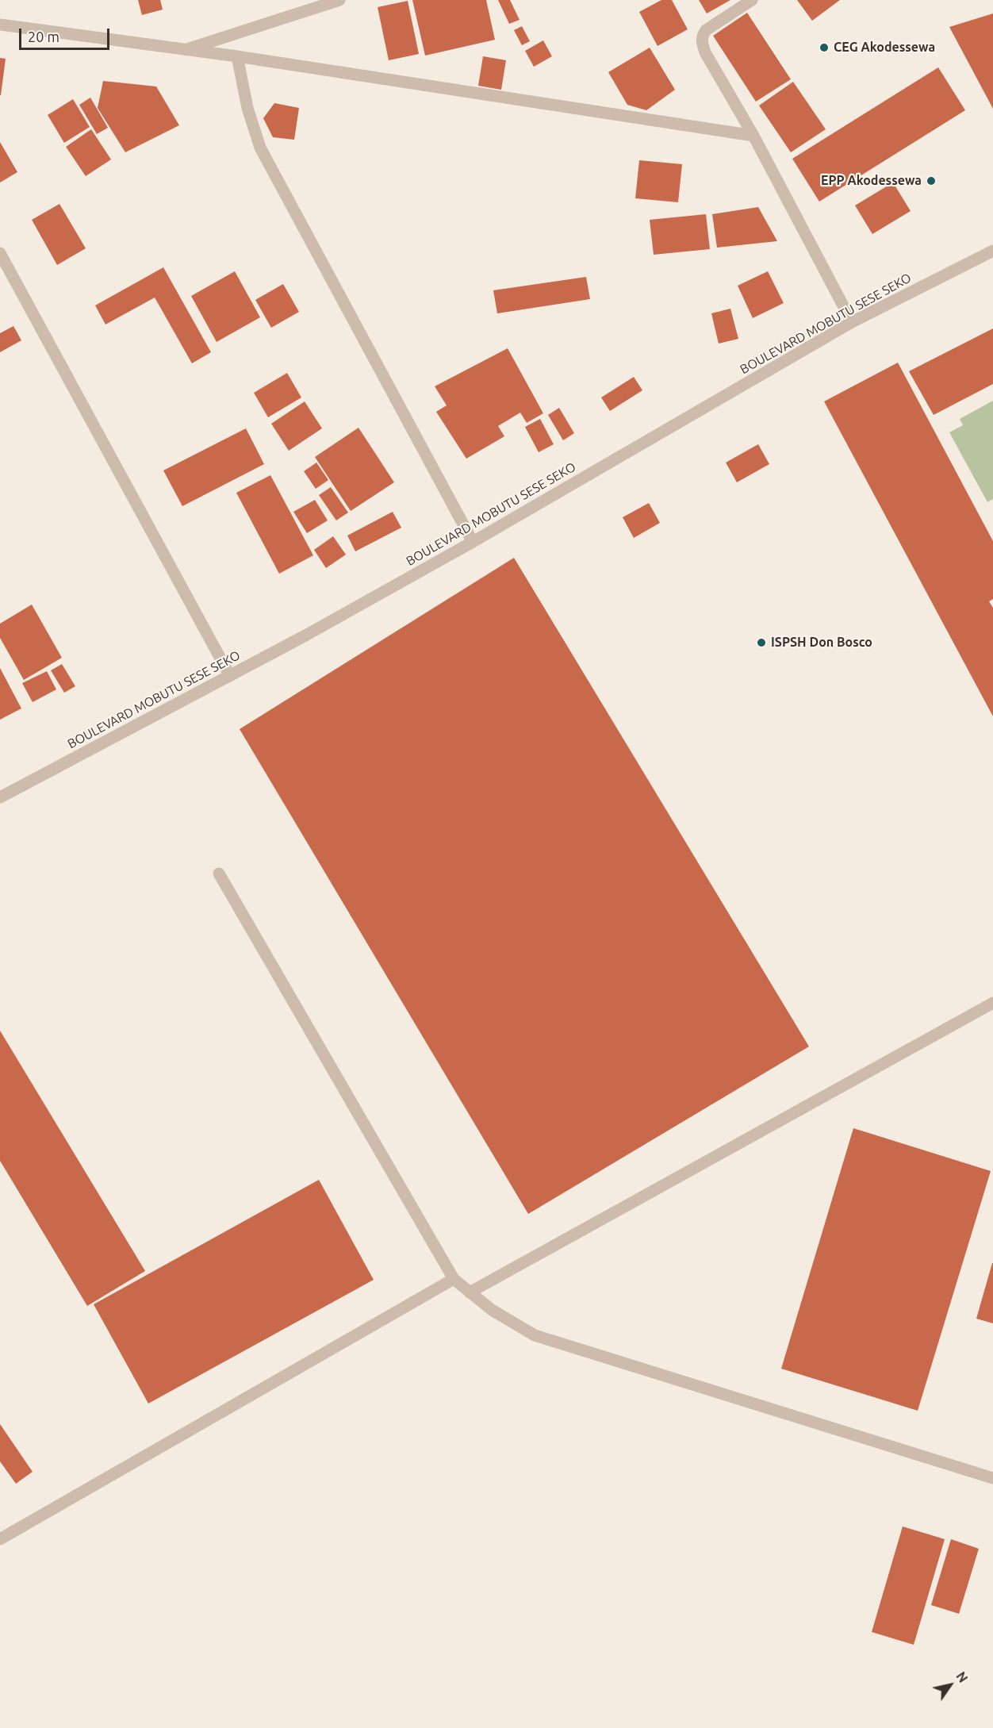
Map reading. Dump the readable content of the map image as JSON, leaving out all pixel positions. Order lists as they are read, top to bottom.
{
  "streets": {
    "street": ["BOULEVARD MOBUTU SESE SEKO"]
  },
  "places": ["CEG Akodessewa", "EPP Akodessewa", "ISPSH Don Bosco"],
  "scale_bar": "20 m",
  "north": "top right"
}
